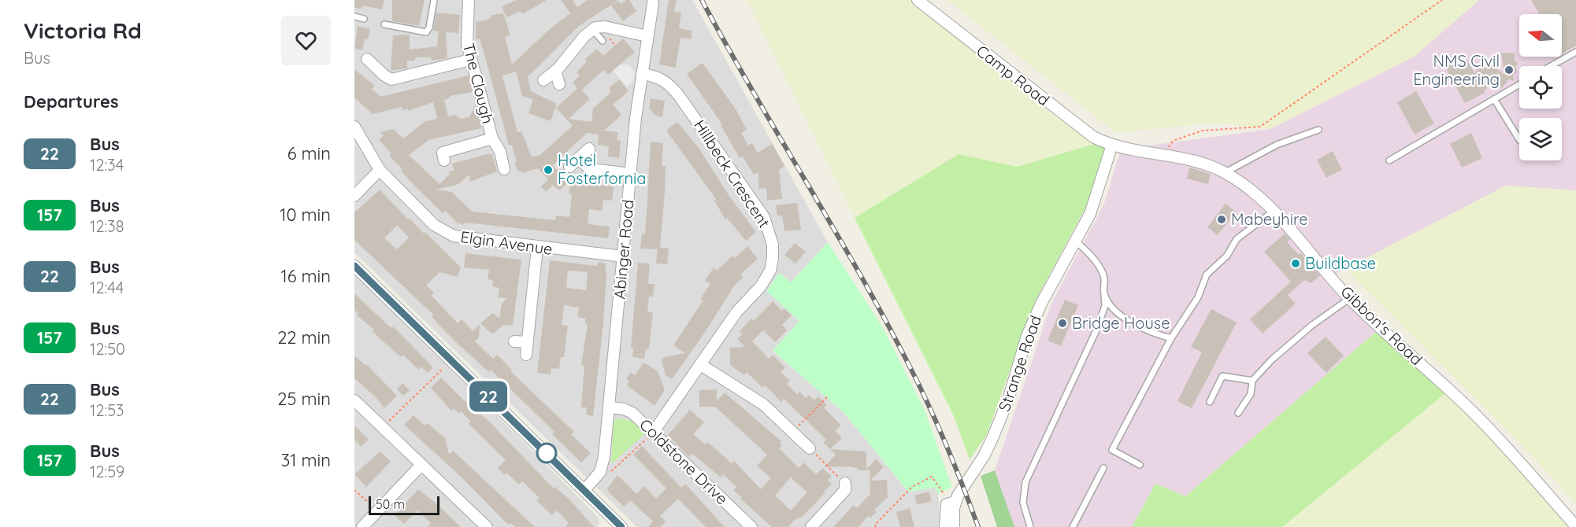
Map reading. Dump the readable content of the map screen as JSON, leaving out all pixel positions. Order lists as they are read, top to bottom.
{
  "streets": {
    "street": [
      "Camp Road",
      "The Clough",
      "Hillbeck Crescent",
      "Elgin Avenue",
      "Abinger Road",
      "Gibbon's Road",
      "Strange Road",
      "Coldstone Drive"
    ]
  },
  "crossings": [
    ["Camp Road", "Gibbon's Road"],
    ["Camp Road", "Strange Road"],
    ["Hillbeck Crescent", "Abinger Road"],
    ["Hillbeck Crescent", "Coldstone Drive"],
    ["Elgin Avenue", "Abinger Road"],
    ["Abinger Road", "Coldstone Drive"],
    ["Gibbon's Road", "Strange Road"]
  ],
  "places": [
    "NMS Civil Engineering",
    "Hotel Fosterfornia",
    "Mabeyhire",
    "Buildbase",
    "Bridge House"
  ],
  "lines": ["bus line 22"],
  "scale_bar": "50 m",
  "north": "left",
  "page": {
    "heading": [
      ["Victoria Rd", "Bus"],
      "Departures"
    ],
    "on_map": "22",
    "list": [
      {
        "mark": "22",
        "name": "Bus",
        "note": "12:34",
        "value": "6 min"
      },
      {
        "mark": "157",
        "name": "Bus",
        "note": "12:38",
        "value": "10 min"
      },
      {
        "mark": "22",
        "name": "Bus",
        "note": "12:44",
        "value": "16 min"
      },
      {
        "mark": "157",
        "name": "Bus",
        "note": "12:50",
        "value": "22 min"
      },
      {
        "mark": "22",
        "name": "Bus",
        "note": "12:53",
        "value": "25 min"
      },
      {
        "mark": "157",
        "name": "Bus",
        "note": "12:59",
        "value": "31 min"
      }
    ],
    "scale": "50 m"
  }
}
